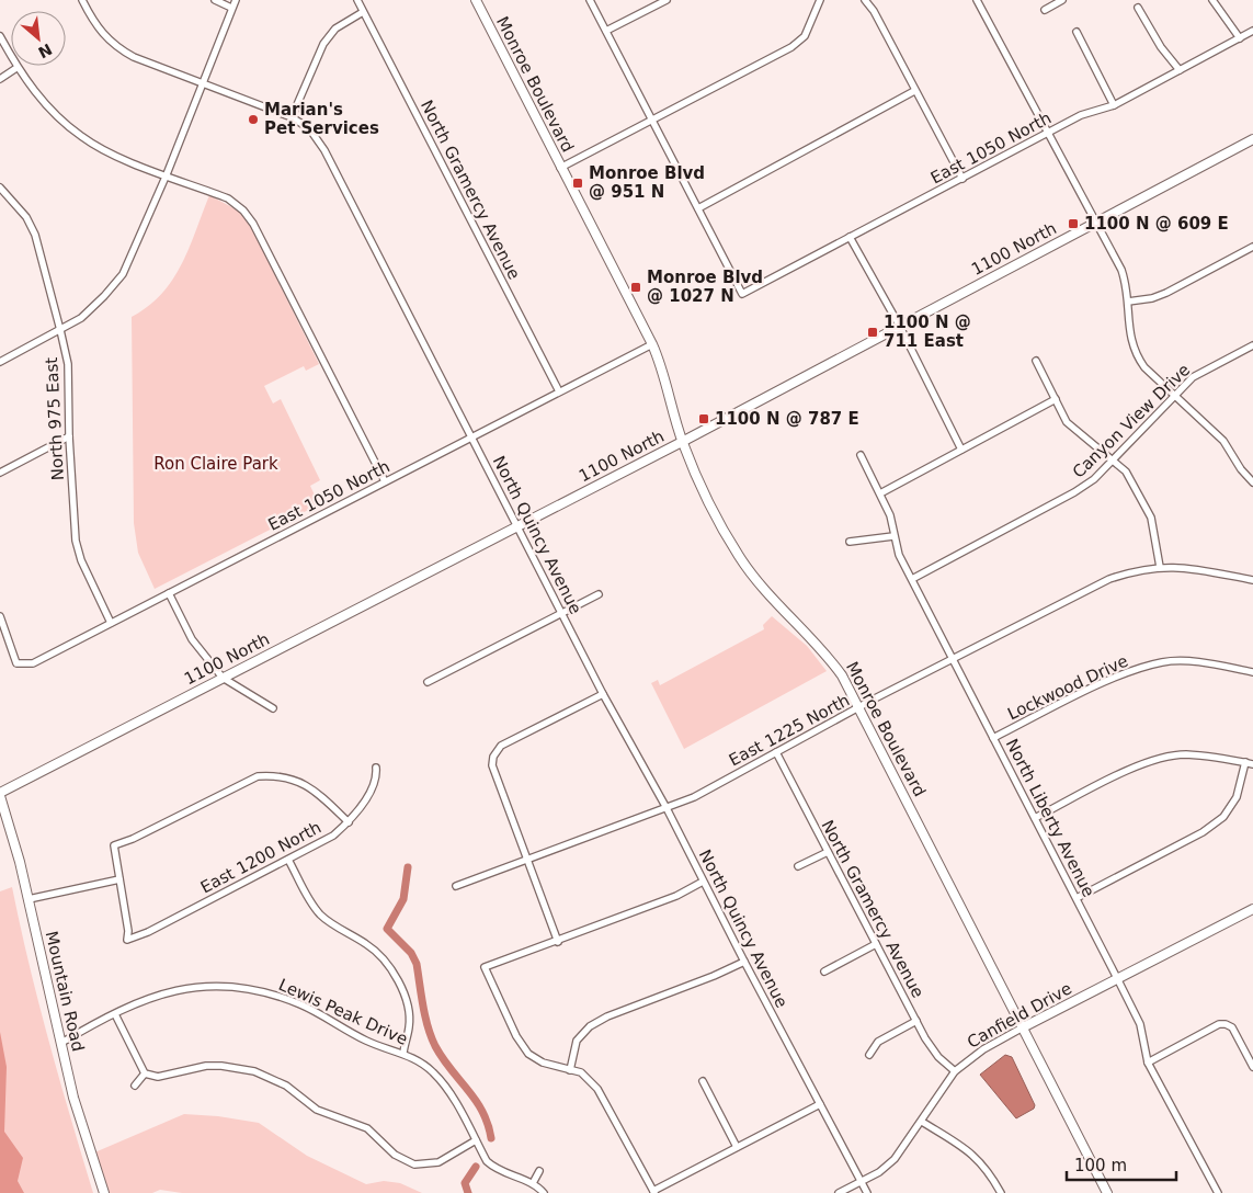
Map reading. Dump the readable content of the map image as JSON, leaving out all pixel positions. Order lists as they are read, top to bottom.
{
  "streets": {
    "street": [
      "Monroe Boulevard",
      "East 1050 North",
      "North Gramercy Avenue",
      "1100 North",
      "North 975 East",
      "Canyon View Drive",
      "North Quincy Avenue",
      "Lockwood Drive",
      "East 1225 North",
      "North Liberty Avenue",
      "East 1200 North",
      "Mountain Road",
      "Lewis Peak Drive",
      "Canfield Drive"
    ]
  },
  "crossings": [
    ["Monroe Boulevard", "East 1050 North"],
    ["Monroe Boulevard", "1100 North"],
    ["Monroe Boulevard", "East 1225 North"],
    ["Monroe Boulevard", "Canfield Drive"],
    ["East 1050 North", "North Gramercy Avenue"],
    ["East 1050 North", "North 975 East"],
    ["East 1050 North", "North Quincy Avenue"],
    ["North Gramercy Avenue", "East 1225 North"],
    ["North Gramercy Avenue", "Canfield Drive"],
    ["1100 North", "North Quincy Avenue"],
    ["1100 North", "Mountain Road"],
    ["Canyon View Drive", "North Liberty Avenue"],
    ["North Quincy Avenue", "East 1225 North"],
    ["North Quincy Avenue", "Canfield Drive"],
    ["Lockwood Drive", "North Liberty Avenue"],
    ["East 1225 North", "North Liberty Avenue"],
    ["North Liberty Avenue", "Canfield Drive"],
    ["Mountain Road", "Lewis Peak Drive"]
  ],
  "parks": ["Ron Claire Park"],
  "places": {
    "other": ["Marian's Pet Services"],
    "transit": [
      "Monroe Blvd @ 951 N",
      "1100 N @ 609 E",
      "Monroe Blvd @ 1027 N",
      "1100 N @ 711 East",
      "1100 N @ 787 E"
    ]
  },
  "scale_bar": "100 m",
  "north": "bottom right"
}
